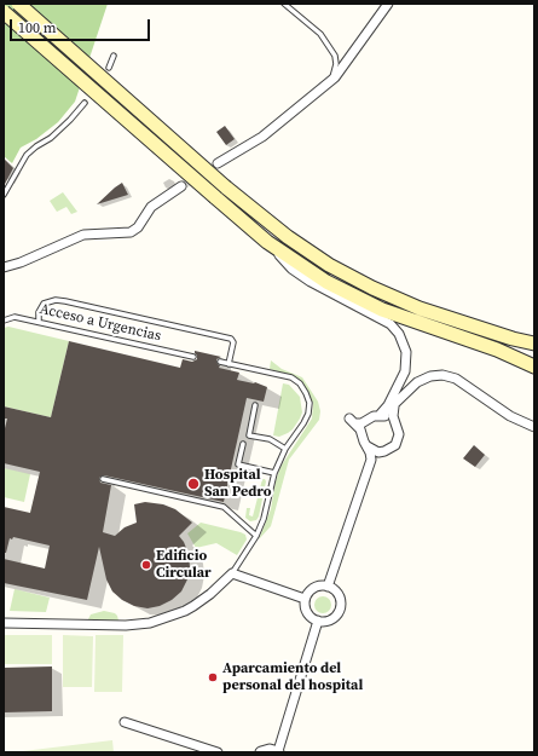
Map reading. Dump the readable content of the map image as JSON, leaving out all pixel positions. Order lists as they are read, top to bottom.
{
  "streets": {
    "lane": ["Acceso a Urgencias"]
  },
  "places": ["Hospital San Pedro", "Edificio Circular", "Aparcamiento del personal del hospital"],
  "scale_bar": "100 m"
}
